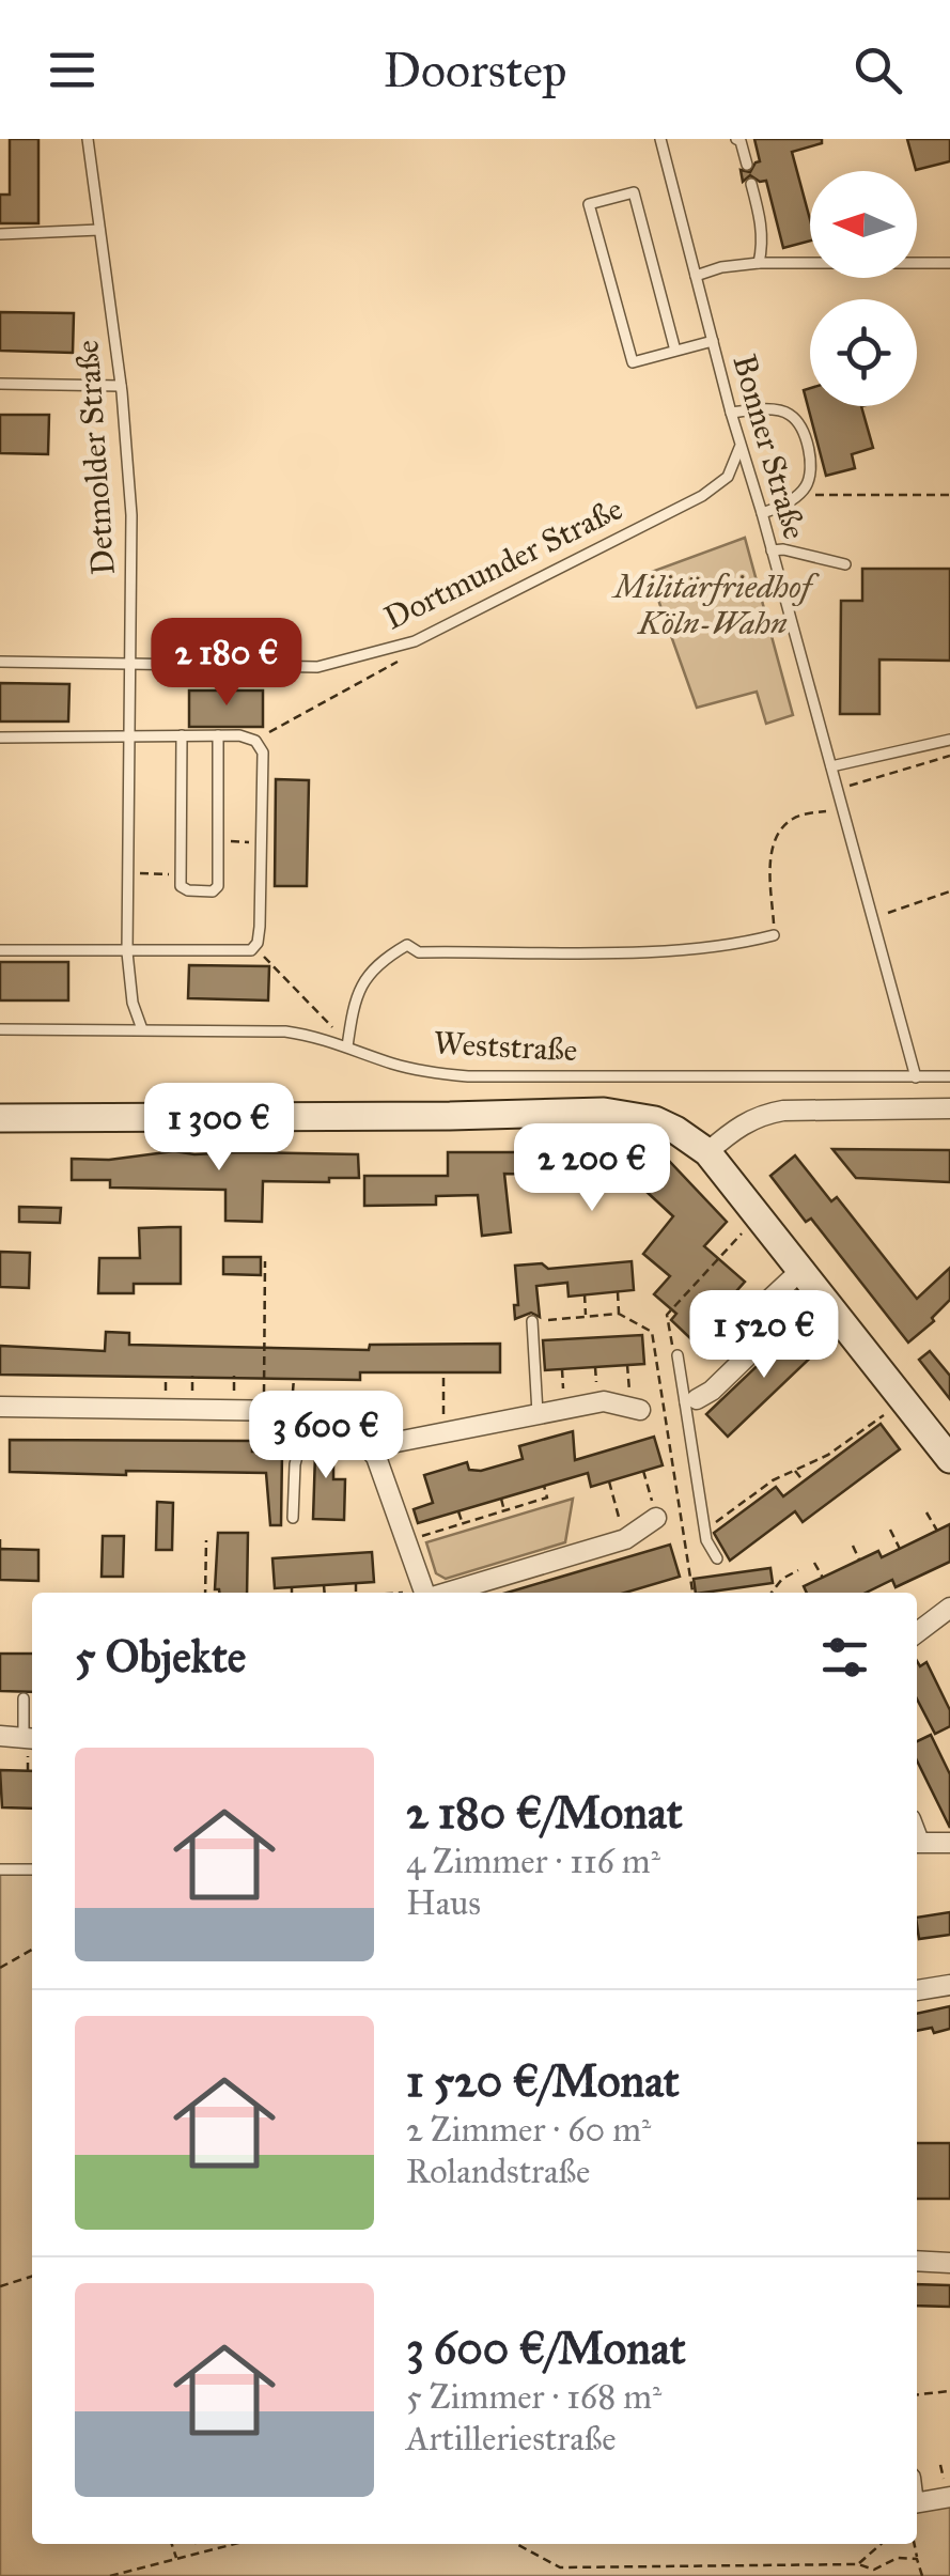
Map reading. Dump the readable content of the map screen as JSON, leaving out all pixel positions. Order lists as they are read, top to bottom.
{
  "streets": {
    "lane": [
      "Bonner Straße",
      "Detmolder Straße",
      "Dortmunder Straße",
      "Weststraße"
    ]
  },
  "crossings": [
    ["Bonner Straße", "Dortmunder Straße"],
    ["Bonner Straße", "Weststraße"],
    ["Detmolder Straße", "Dortmunder Straße"],
    ["Detmolder Straße", "Weststraße"]
  ],
  "parks": ["Militärfriedhof Köln-Wahn"],
  "north": "left",
  "page": {
    "header": "Doorstep",
    "price": [
      "2 180 €",
      "1 300 €",
      "2 200 €",
      "1 520 €",
      "3 600 €"
    ],
    "heading": "5 Objekte",
    "list": [
      {
        "name": "2 180 €/Monat",
        "note": "4 Zimmer · 116 m² · Haus"
      },
      {
        "name": "1 520 €/Monat",
        "note": "2 Zimmer · 60 m² · Rolandstraße"
      },
      {
        "name": "3 600 €/Monat",
        "note": "5 Zimmer · 168 m² · Artilleriestraße"
      }
    ]
  }
}
